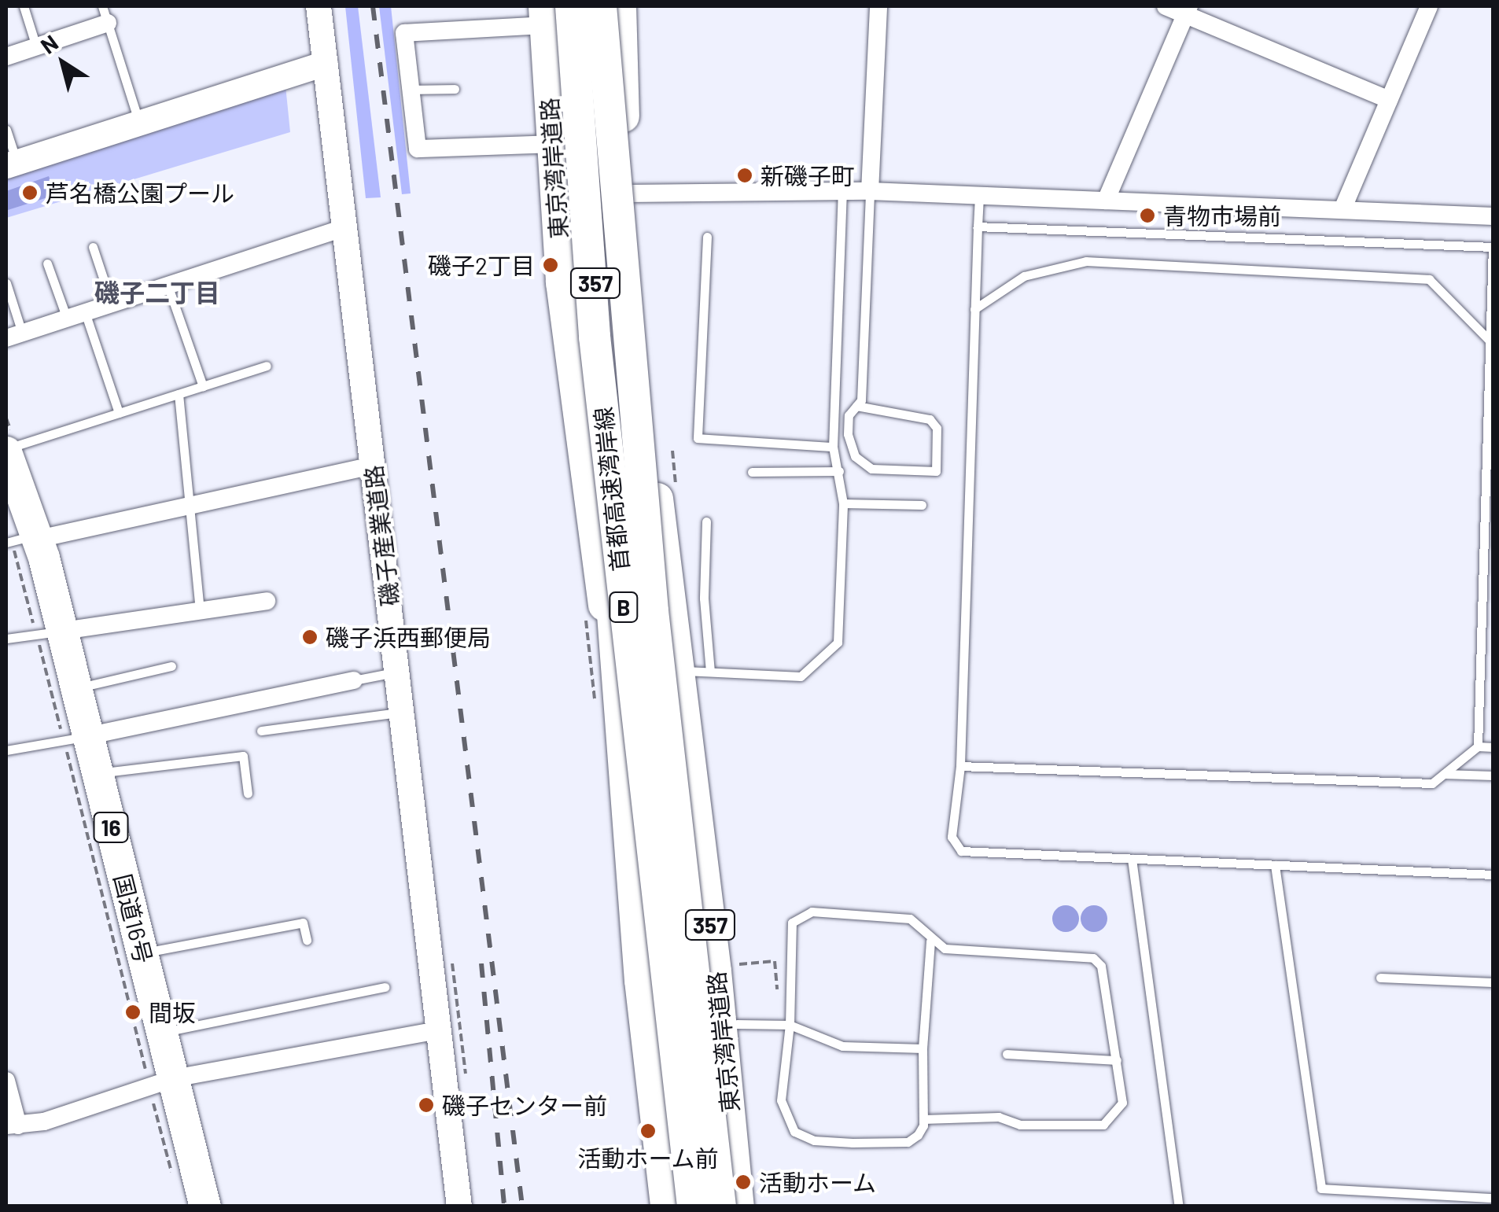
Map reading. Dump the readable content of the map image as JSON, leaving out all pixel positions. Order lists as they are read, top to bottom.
{
  "streets": {
    "highway": [
      "東京湾岸道路",
      "357",
      "首都高速湾岸線",
      "B",
      "16",
      "国道16号"
    ],
    "street": ["磯子産業道路"]
  },
  "crossings": [
    ["東京湾岸道路", "首都高速湾岸線"]
  ],
  "districts": ["磯子二丁目"],
  "places": [
    "新磯子町",
    "芦名橋公園プール",
    "青物市場前",
    "磯子2丁目",
    "磯子浜西郵便局",
    "間坂",
    "磯子センター前",
    "活動ホーム前",
    "活動ホーム"
  ],
  "north": "top left"
}
